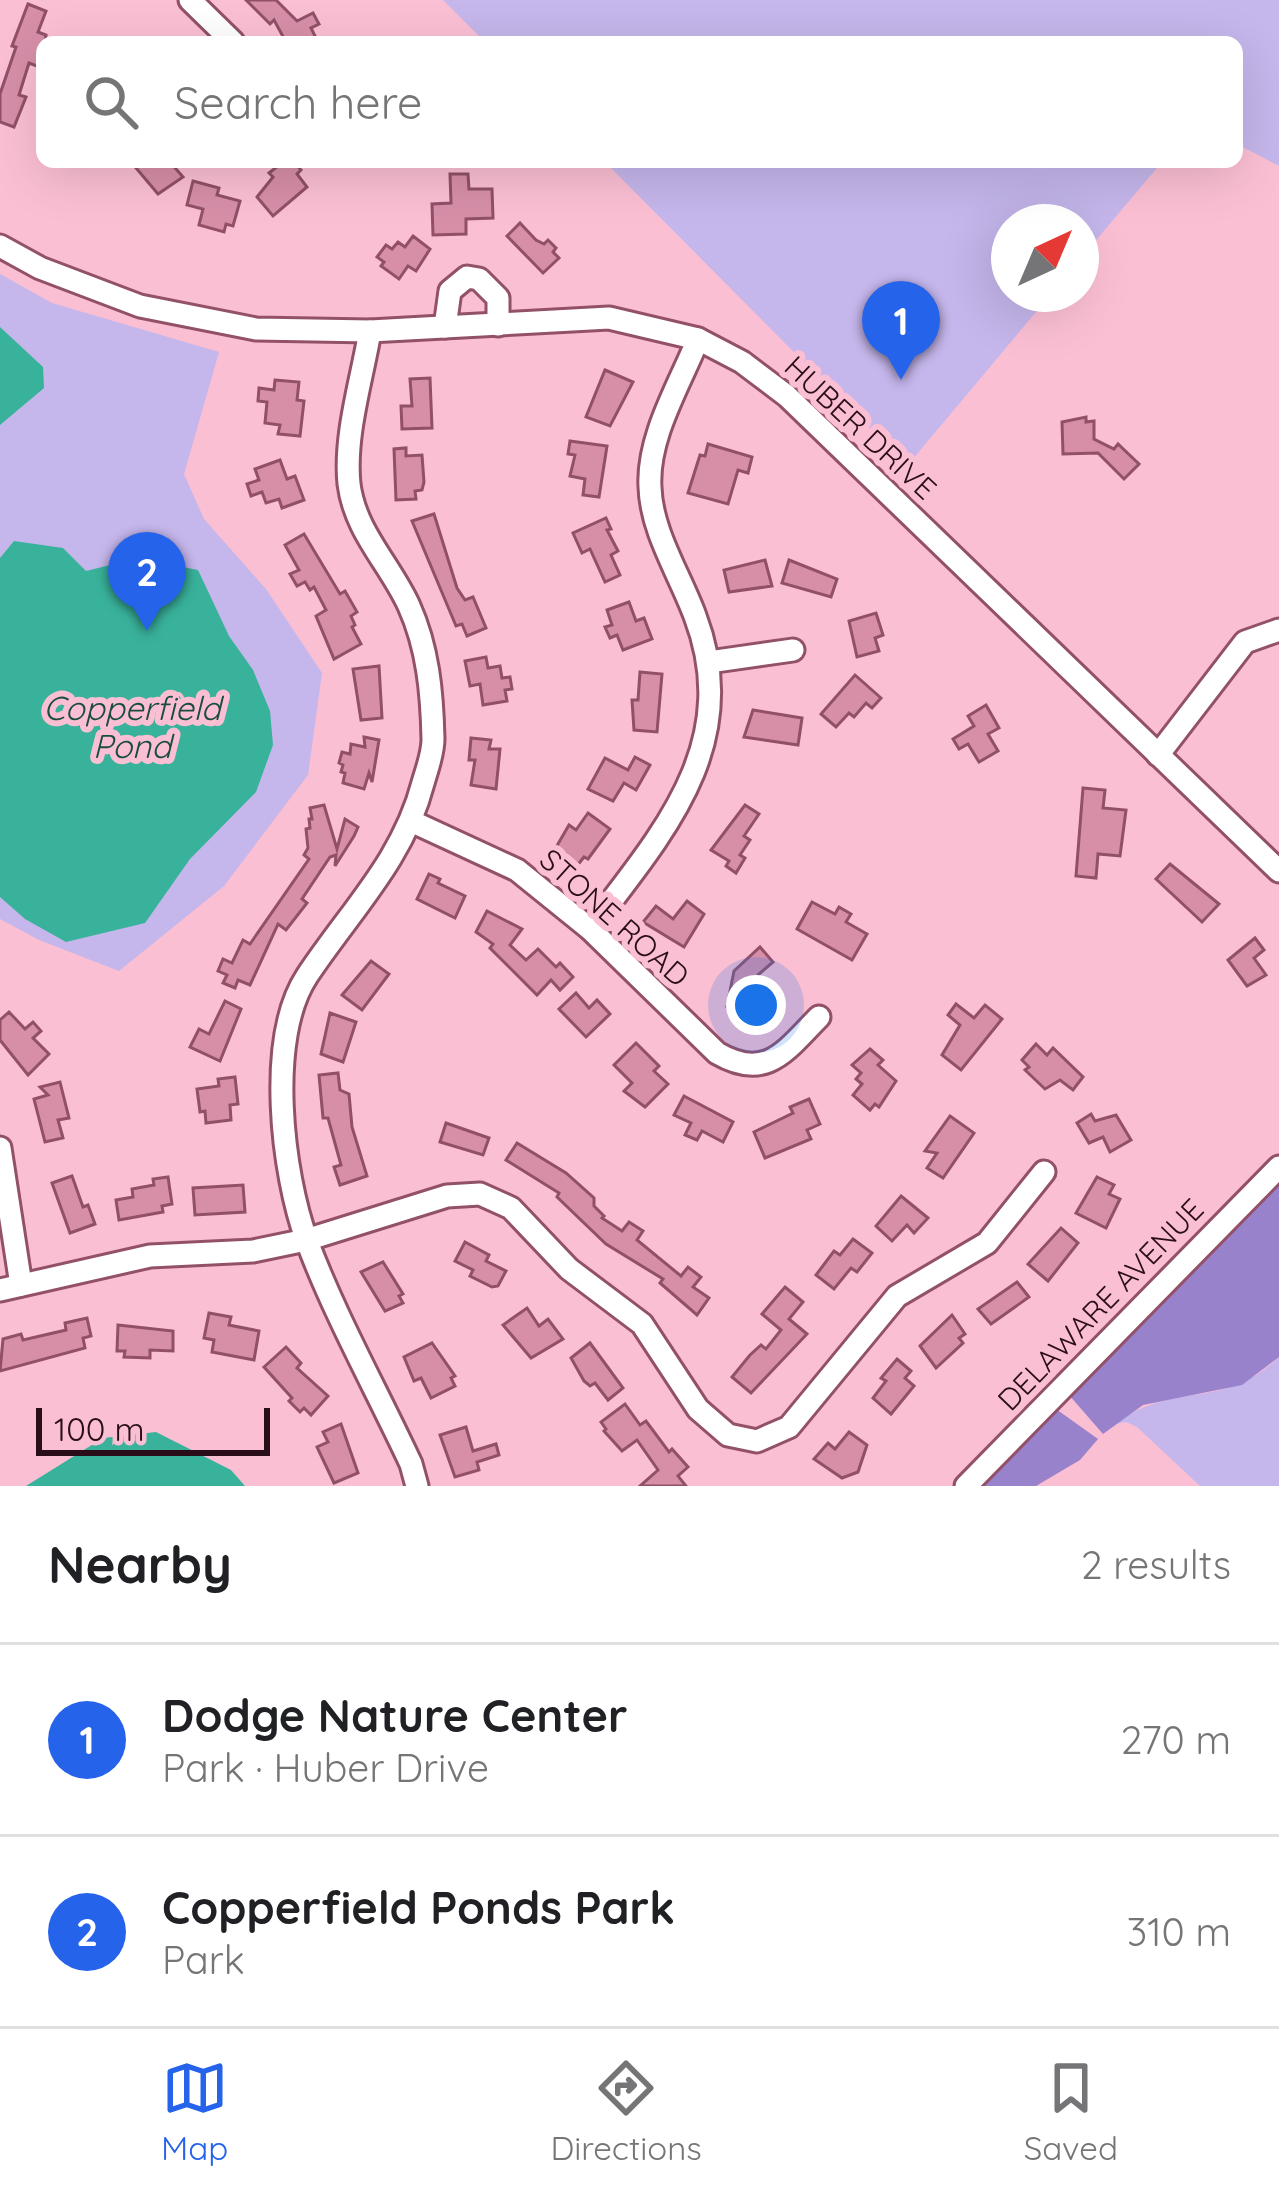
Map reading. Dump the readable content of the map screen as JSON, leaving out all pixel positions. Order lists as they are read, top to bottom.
{
  "streets": {
    "street": ["HUBER DRIVE", "STONE ROAD", "DELAWARE AVENUE"]
  },
  "water": ["Copperfield Pond"],
  "scale_bar": "100 m",
  "north": "top right",
  "page": {
    "search": "Search here",
    "pins": ["1", "2"],
    "scale": "100 m",
    "heading": ["Nearby", "2 results"],
    "list": [
      {
        "mark": "1",
        "name": "Dodge Nature Center",
        "note": "Park · Huber Drive",
        "value": "270 m"
      },
      {
        "mark": "2",
        "name": "Copperfield Ponds Park",
        "note": "Park",
        "value": "310 m"
      }
    ],
    "nav": ["Map", "Directions", "Saved"]
  }
}
